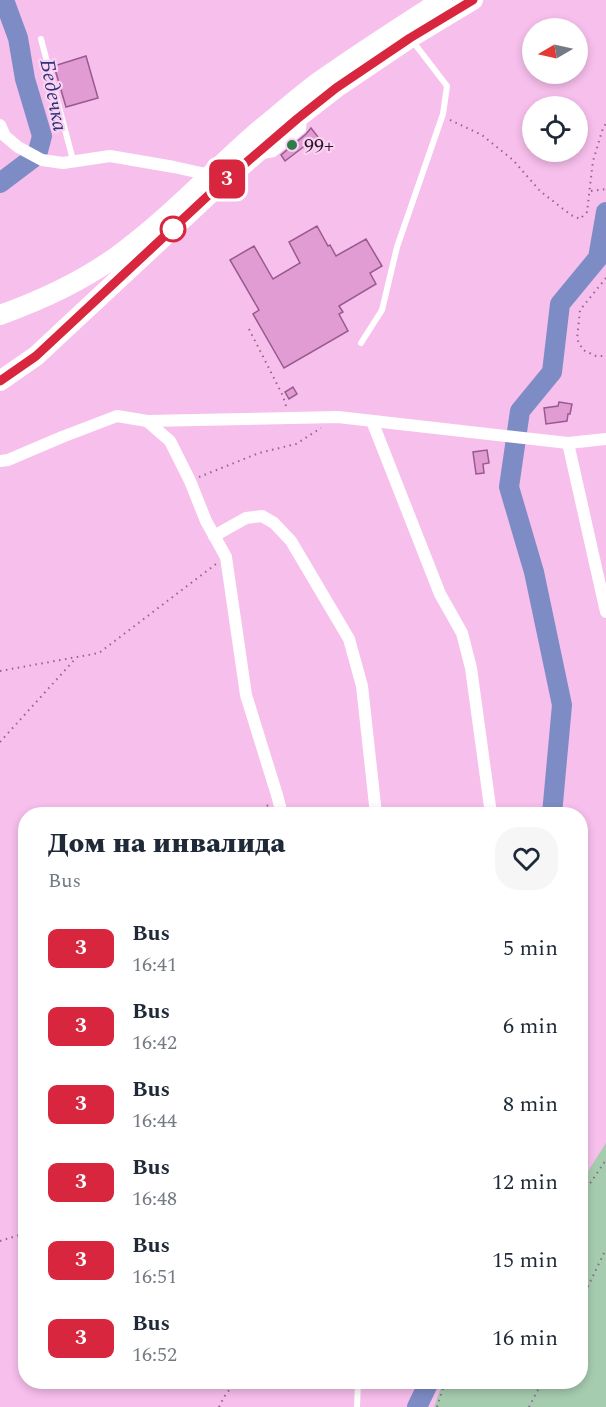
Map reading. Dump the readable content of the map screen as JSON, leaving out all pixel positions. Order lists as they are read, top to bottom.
{
  "water": ["Бедечка"],
  "places": ["99+"],
  "lines": ["bus line 3"],
  "north": "left",
  "page": {
    "on_map": "3",
    "heading": ["Дом на инвалида", "Bus"],
    "list": [
      {
        "mark": "3",
        "name": "Bus",
        "note": "16:41",
        "value": "5 min"
      },
      {
        "mark": "3",
        "name": "Bus",
        "note": "16:42",
        "value": "6 min"
      },
      {
        "mark": "3",
        "name": "Bus",
        "note": "16:44",
        "value": "8 min"
      },
      {
        "mark": "3",
        "name": "Bus",
        "note": "16:48",
        "value": "12 min"
      },
      {
        "mark": "3",
        "name": "Bus",
        "note": "16:51",
        "value": "15 min"
      },
      {
        "mark": "3",
        "name": "Bus",
        "note": "16:52",
        "value": "16 min"
      }
    ]
  }
}
